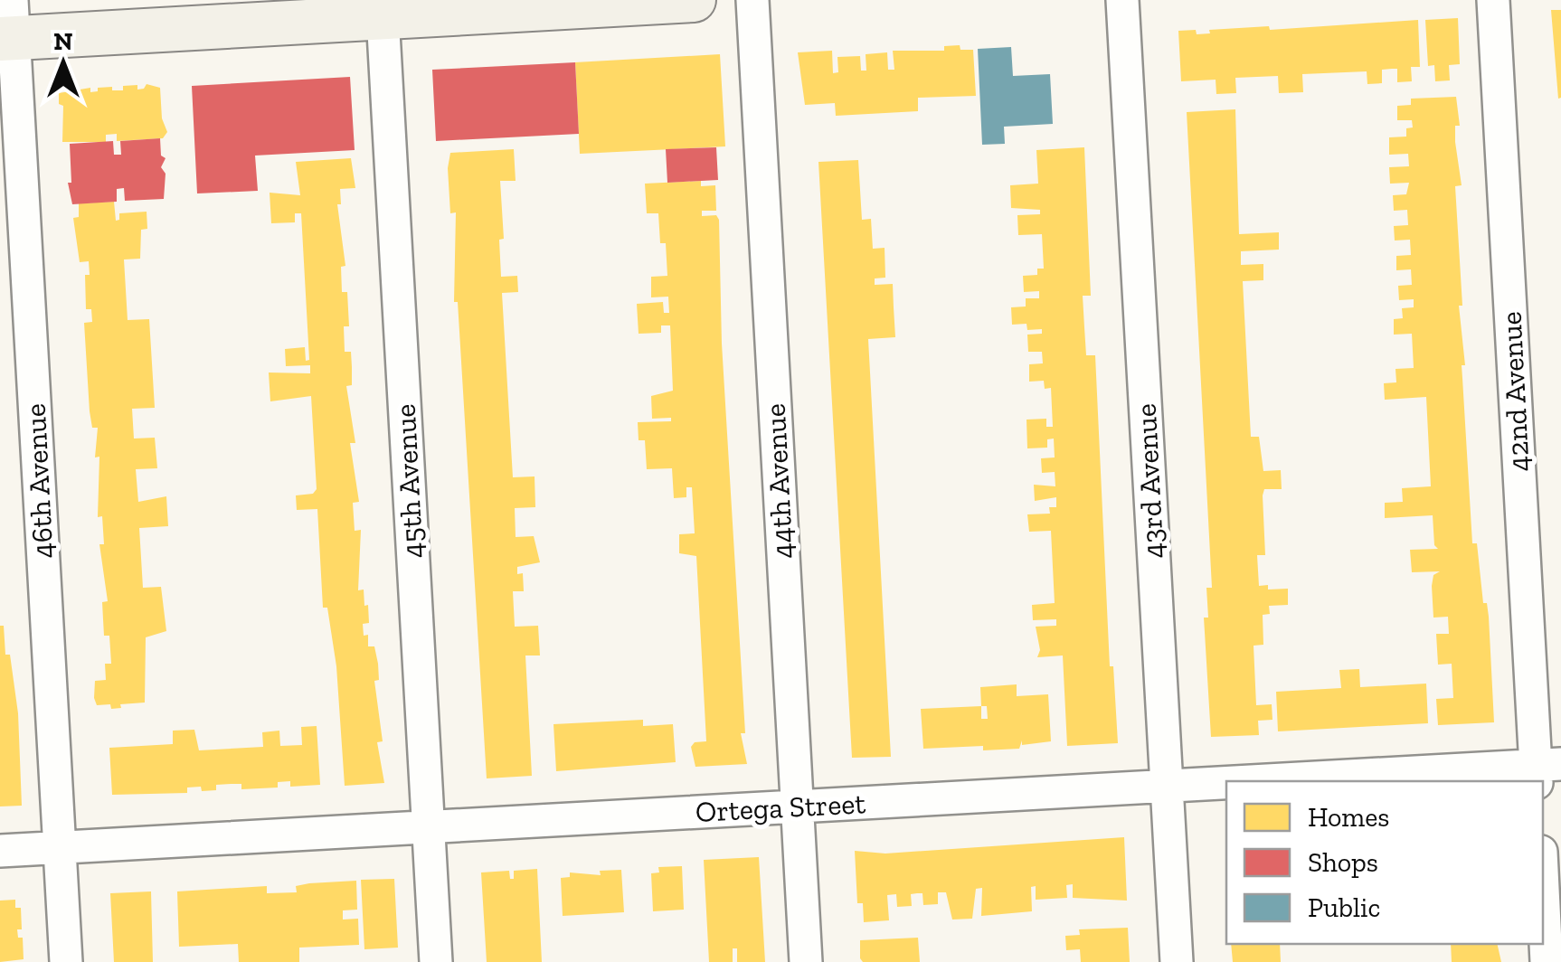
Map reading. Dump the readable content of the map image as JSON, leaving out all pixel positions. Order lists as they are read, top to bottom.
{
  "streets": {
    "street": [
      "42nd Avenue",
      "46th Avenue",
      "45th Avenue",
      "44th Avenue",
      "43rd Avenue",
      "Ortega Street"
    ]
  },
  "crossings": [
    ["42nd Avenue", "Ortega Street"],
    ["46th Avenue", "Ortega Street"],
    ["45th Avenue", "Ortega Street"],
    ["44th Avenue", "Ortega Street"],
    ["43rd Avenue", "Ortega Street"]
  ],
  "legend": ["Homes", "Shops", "Public"],
  "north": "top"
}
